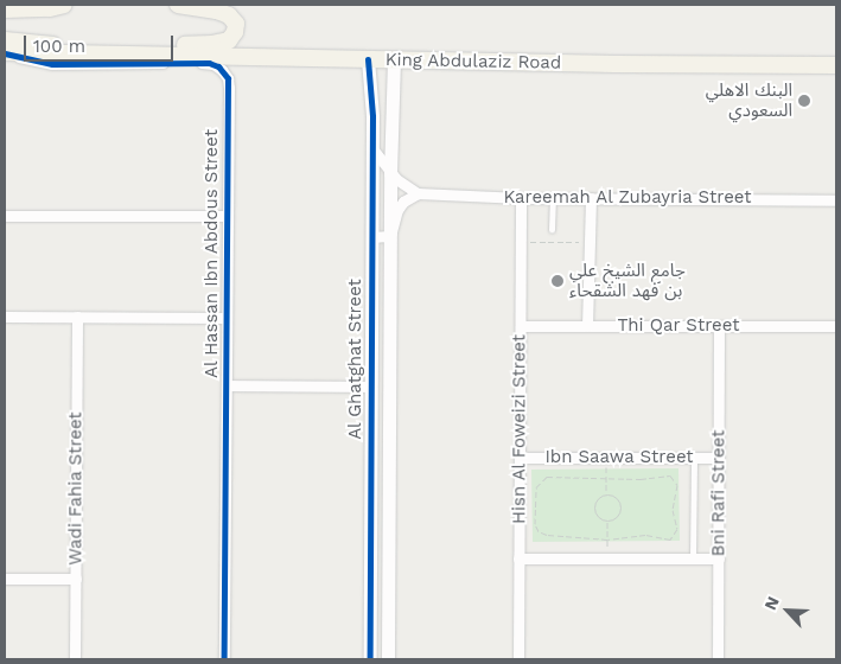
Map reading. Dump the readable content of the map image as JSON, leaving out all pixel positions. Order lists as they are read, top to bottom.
{
  "streets": {
    "main road": ["King Abdulaziz Road"],
    "street": [
      "Kareemah Al Zubayria Street",
      "Al Hassan Ibn Abdous Street",
      "Thi Qar Street",
      "Al Ghatghat Street",
      "Hisn Al Foweizi Street",
      "Ibn Saawa Street",
      "Wadi Fahia Street",
      "Bni Rafi Street"
    ]
  },
  "crossings": [
    ["King Abdulaziz Road", "Al Hassan Ibn Abdous Street"],
    ["King Abdulaziz Road", "Al Ghatghat Street"],
    ["Kareemah Al Zubayria Street", "Hisn Al Foweizi Street"],
    ["Thi Qar Street", "Hisn Al Foweizi Street"],
    ["Thi Qar Street", "Bni Rafi Street"],
    ["Hisn Al Foweizi Street", "Ibn Saawa Street"],
    ["Ibn Saawa Street", "Bni Rafi Street"]
  ],
  "places": ["البنك الاهلي السعودي", "جامع الشيخ علي بن فهد الشقحاء"],
  "scale_bar": "100 m",
  "north": "top left"
}
